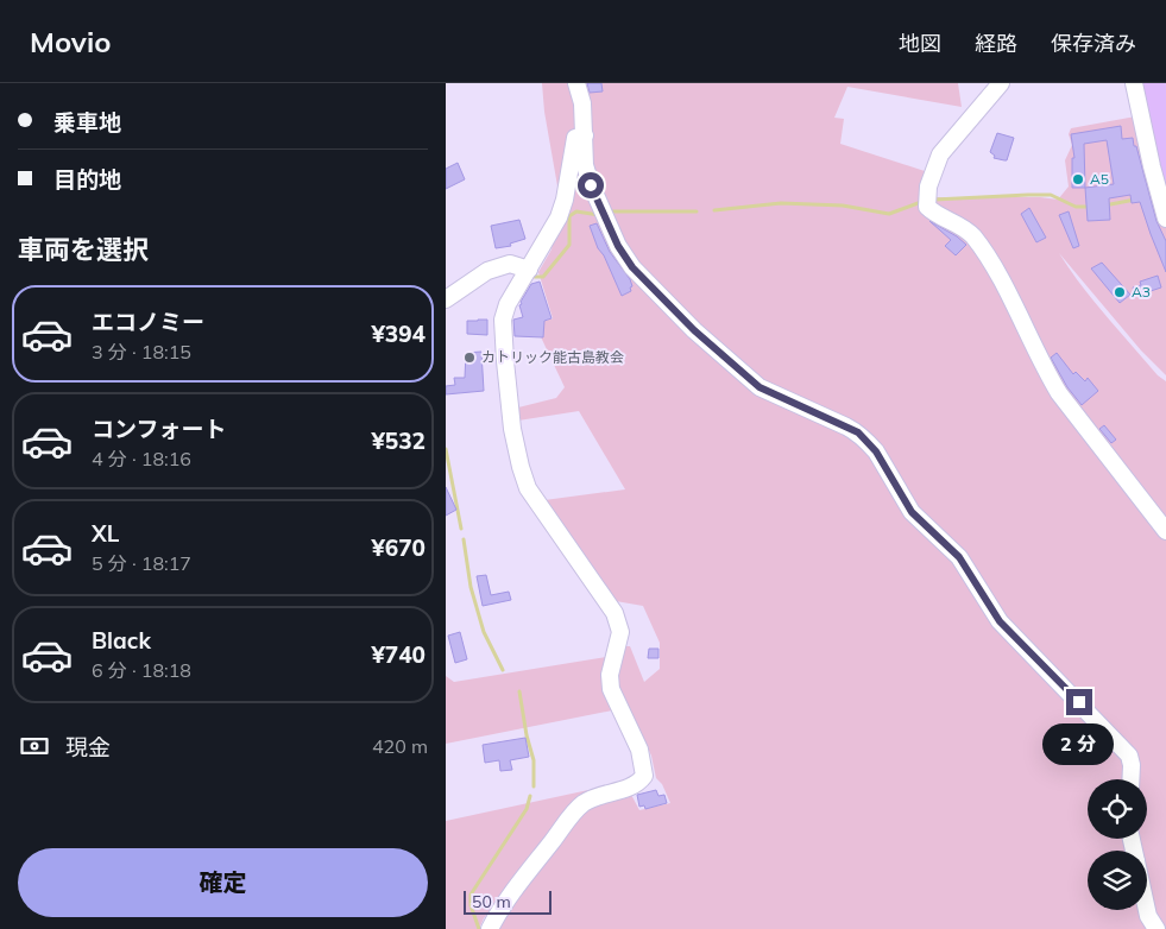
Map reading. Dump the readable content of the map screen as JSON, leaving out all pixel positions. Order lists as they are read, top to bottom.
{
  "places": ["A5", "A3", "カトリック能古島教会"],
  "scale_bar": "50 m",
  "page": {
    "header": "Movio",
    "nav": ["地図", "経路", "保存済み"],
    "banner": ["乗車地", "目的地"],
    "heading": "車両を選択",
    "list": [
      {
        "name": "エコノミー",
        "note": "3 分 · 18:15",
        "value": "¥394"
      },
      {
        "name": "コンフォート",
        "note": "4 分 · 18:16",
        "value": "¥532"
      },
      {
        "name": "XL",
        "note": "5 分 · 18:17",
        "value": "¥670"
      },
      {
        "name": "Black",
        "note": "6 分 · 18:18",
        "value": "¥740"
      }
    ],
    "pay": ["現金", "420 m"],
    "bubble": "2 分",
    "buttons": "確定",
    "scale": "50 m"
  }
}
